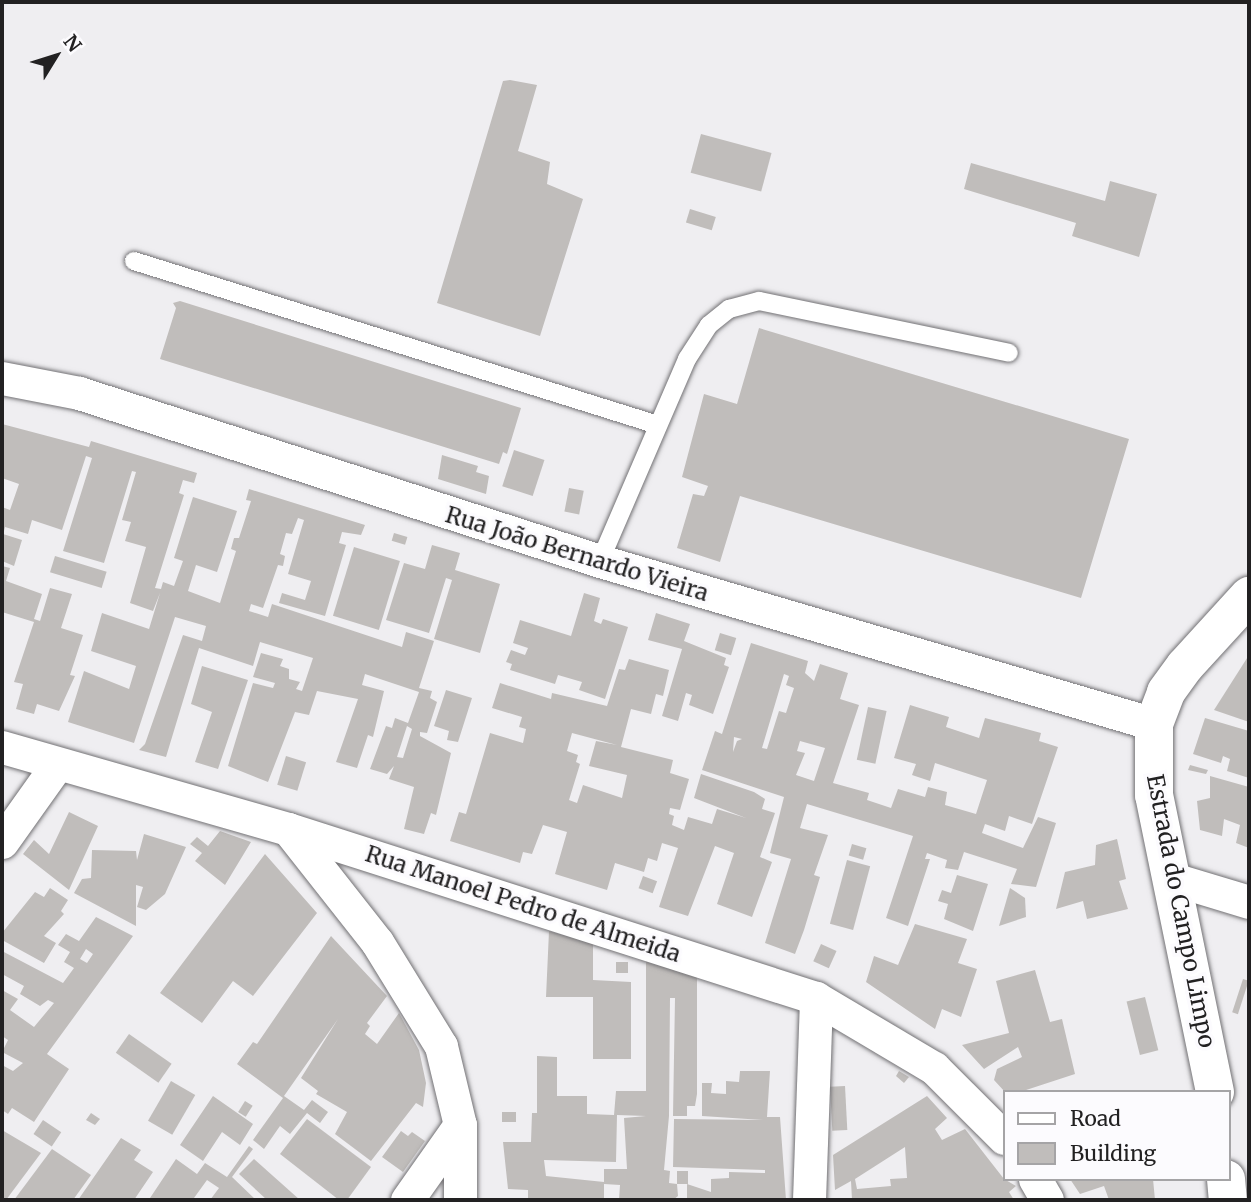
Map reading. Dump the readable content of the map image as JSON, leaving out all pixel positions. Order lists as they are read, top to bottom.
{
  "streets": {
    "main road": ["Estrada do Campo Limpo"],
    "street": ["Rua João Bernardo Vieira", "Rua Manoel Pedro de Almeida"]
  },
  "crossings": [
    ["Rua João Bernardo Vieira", "Estrada do Campo Limpo"]
  ],
  "legend": ["Road", "Building"],
  "north": "top right"
}
